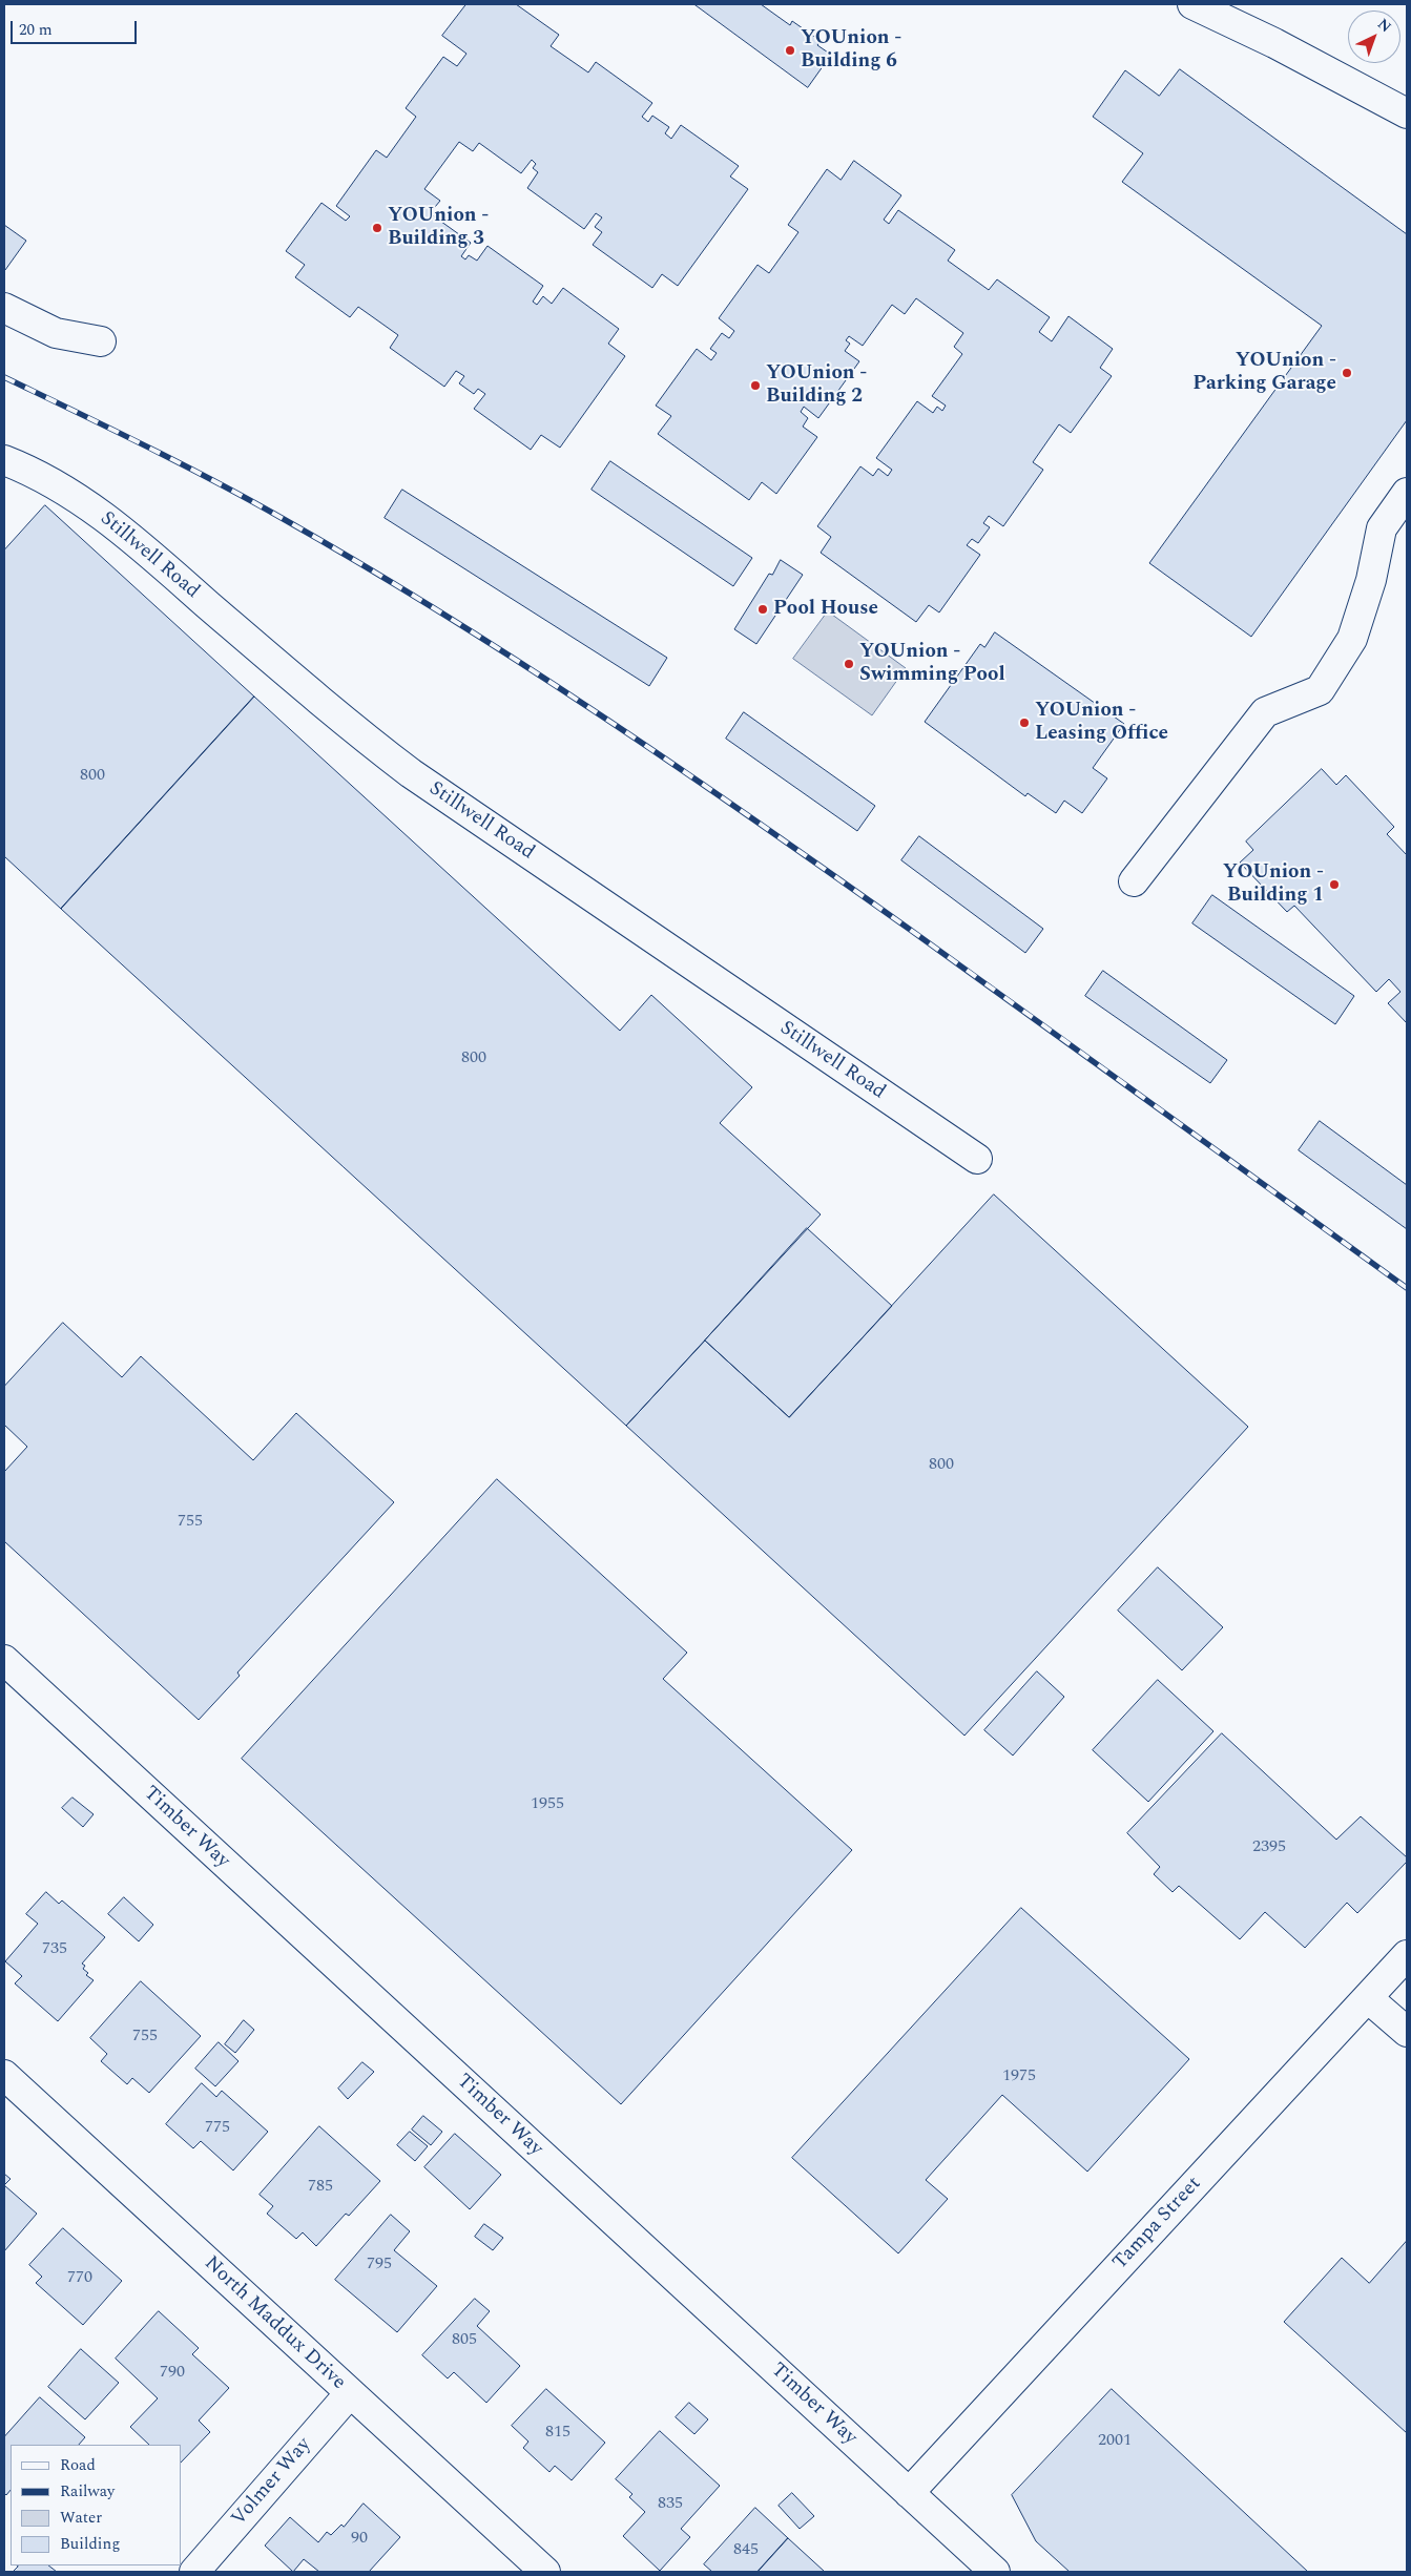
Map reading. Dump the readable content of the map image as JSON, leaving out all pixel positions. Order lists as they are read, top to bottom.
{
  "streets": {
    "street": [
      "Stillwell Road",
      "Timber Way",
      "Tampa Street",
      "North Maddux Drive",
      "Volmer Way"
    ]
  },
  "crossings": [
    ["Timber Way", "Tampa Street"],
    ["North Maddux Drive", "Volmer Way"]
  ],
  "places": [
    "YOUnion - Building 6",
    "YOUnion - Building 3",
    "YOUnion - Parking Garage",
    "YOUnion - Building 2",
    "Pool House",
    "YOUnion - Swimming Pool",
    "YOUnion - Leasing Office",
    "YOUnion - Building 1"
  ],
  "house_numbers": [
    "800",
    "800",
    "800",
    "755",
    "1955",
    "2395",
    "735",
    "755",
    "1975",
    "775",
    "785",
    "795",
    "770",
    "805",
    "790",
    "815",
    "2001",
    "835",
    "90",
    "845"
  ],
  "legend": [
    "Road",
    "Railway",
    "Water",
    "Building"
  ],
  "scale_bar": "20 m",
  "north": "top right"
}
